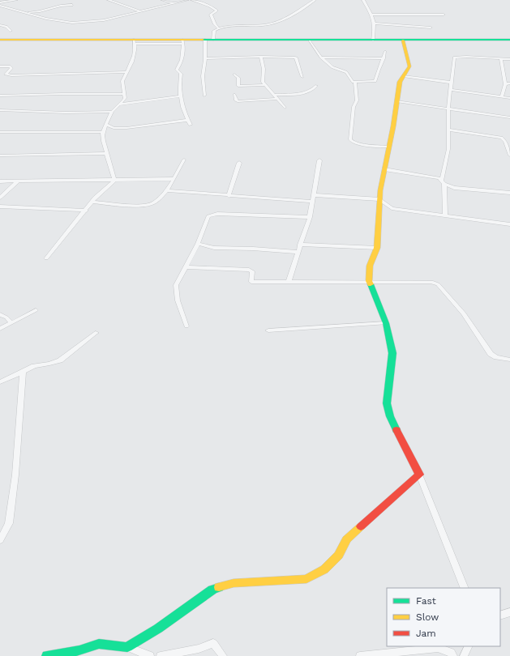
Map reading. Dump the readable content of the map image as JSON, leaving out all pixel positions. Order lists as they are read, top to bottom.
{
  "legend": ["Fast", "Slow", "Jam"]
}
